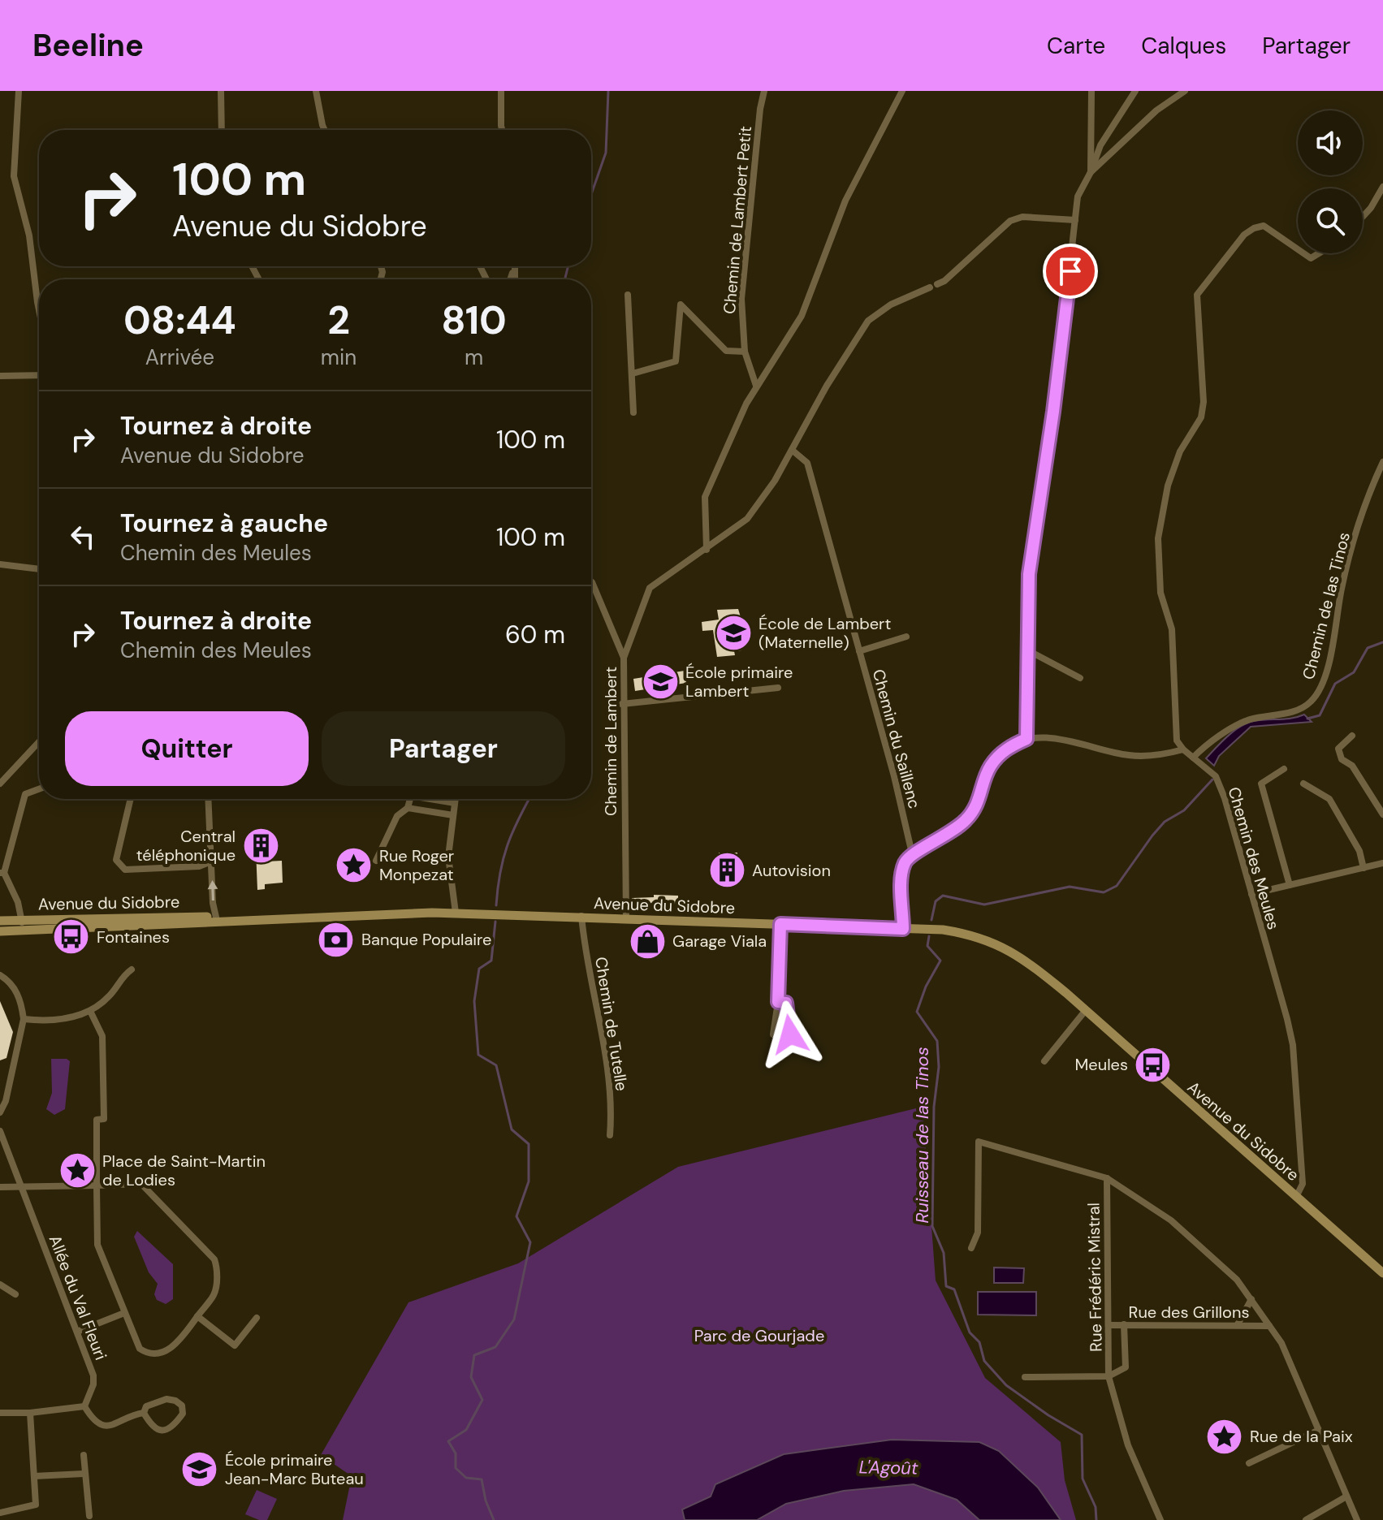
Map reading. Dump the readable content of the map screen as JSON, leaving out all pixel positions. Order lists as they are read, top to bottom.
{
  "streets": {
    "main road": ["Avenue du Sidobre"],
    "street": [
      "Chemin de Lambert Petit",
      "Chemin de las Tinos",
      "Chemin du Saillenc",
      "Chemin de Lambert",
      "Chemin des Meules",
      "Chemin de Tutelle",
      "Rue Frédéric Mistral",
      "Allée du Val Fleuri",
      "Rue des Grillons"
    ]
  },
  "crossings": [
    ["Chemin de las Tinos", "Chemin des Meules"],
    ["Chemin de Lambert", "Avenue du Sidobre"],
    ["Chemin des Meules", "Avenue du Sidobre"],
    ["Avenue du Sidobre", "Chemin de Tutelle"],
    ["Rue Frédéric Mistral", "Rue des Grillons"]
  ],
  "water": ["Ruisseau de las Tinos", "L'Agoût"],
  "parks": ["Parc de Gourjade"],
  "places": {
    "school or university": ["École de Lambert (Maternelle)", "École primaire Lambert", "École primaire Jean-Marc Buteau"],
    "building": ["Central téléphonique", "Autovision"],
    "place": ["Rue Roger Monpezat", "Place de Saint-Martin de Lodies", "Rue de la Paix"],
    "bus stop": ["Fontaines", "Meules"],
    "bank": ["Banque Populaire"],
    "shop": ["Garage Viala"]
  },
  "page": {
    "header": "Beeline",
    "nav": ["Carte", "Calques", "Partager"],
    "turn": ["100 m", "Avenue du Sidobre"],
    "eta": [
      "08:44",
      "Arrivée",
      "2",
      "min",
      "810",
      "m"
    ],
    "list": [
      {
        "name": "Tournez à droite",
        "note": "Avenue du Sidobre",
        "value": "100 m"
      },
      {
        "name": "Tournez à gauche",
        "note": "Chemin des Meules",
        "value": "100 m"
      },
      {
        "name": "Tournez à droite",
        "note": "Chemin des Meules",
        "value": "60 m"
      }
    ],
    "buttons": ["Quitter", "Partager"]
  }
}
